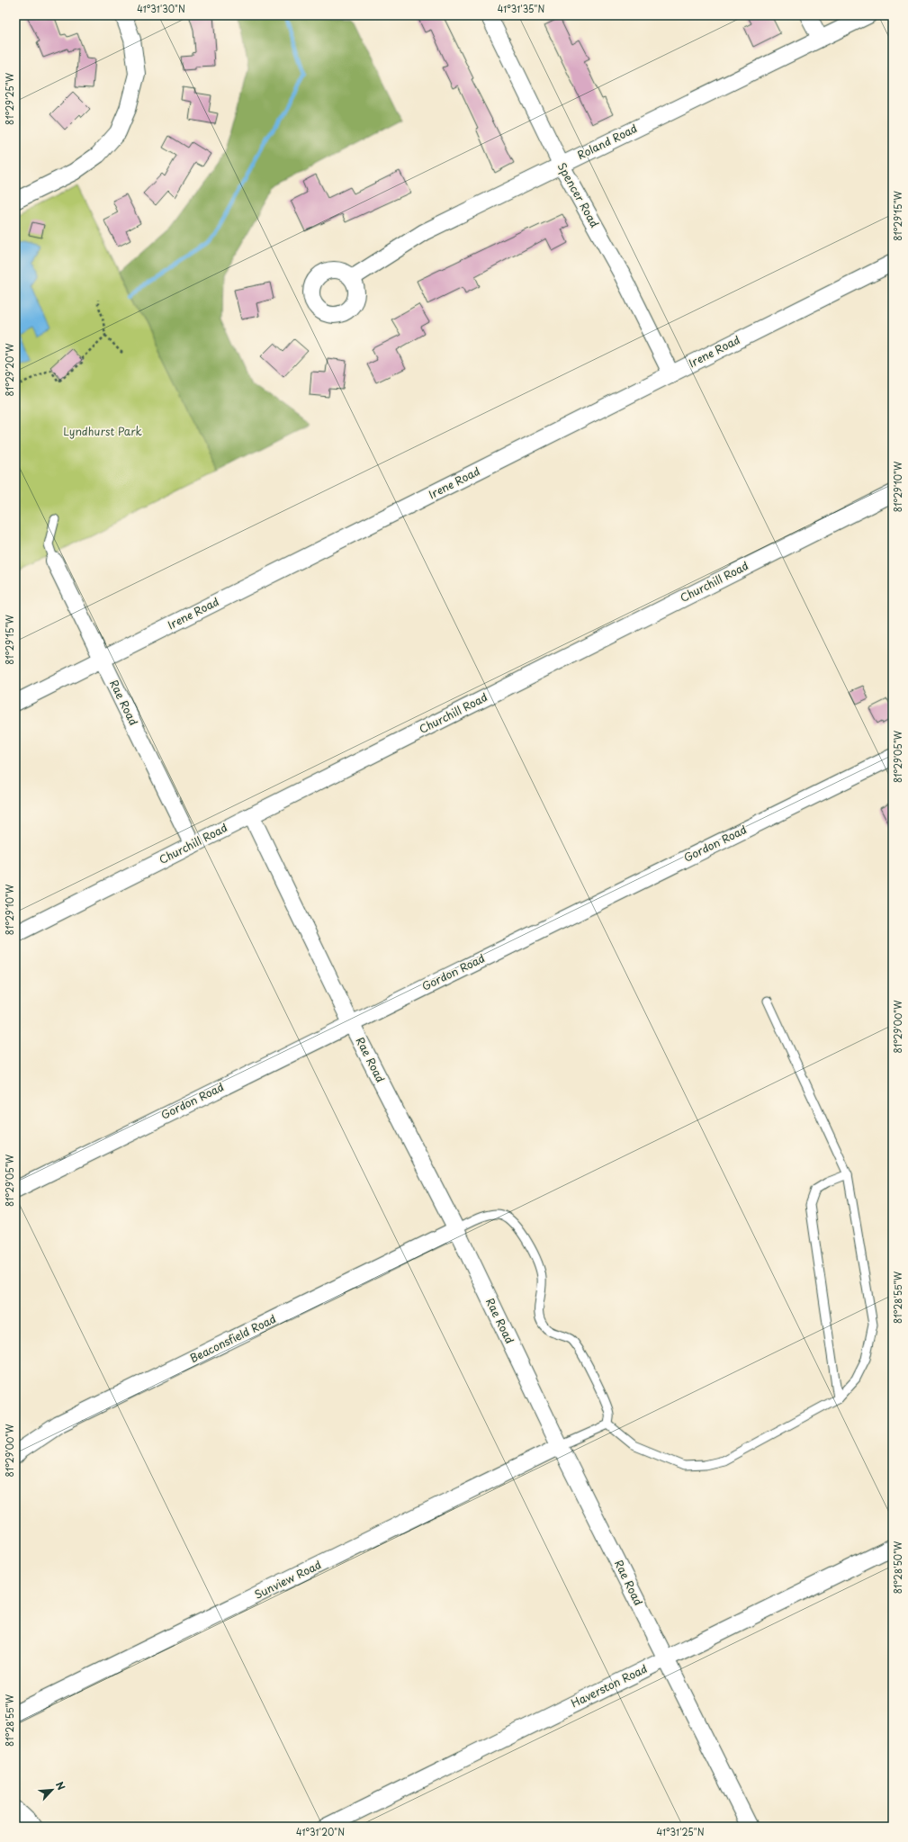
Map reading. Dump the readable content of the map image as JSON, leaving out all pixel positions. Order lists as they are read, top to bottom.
{
  "streets": {
    "street": [
      "Roland Road",
      "Spencer Road",
      "Irene Road",
      "Churchill Road",
      "Rae Road",
      "Gordon Road",
      "Beaconsfield Road",
      "Sunview Road",
      "Haverston Road"
    ]
  },
  "crossings": [
    ["Roland Road", "Spencer Road"],
    ["Spencer Road", "Irene Road"],
    ["Irene Road", "Rae Road"],
    ["Churchill Road", "Rae Road"],
    ["Rae Road", "Gordon Road"],
    ["Rae Road", "Beaconsfield Road"],
    ["Rae Road", "Sunview Road"],
    ["Rae Road", "Haverston Road"]
  ],
  "parks": ["Lyndhurst Park"],
  "north": "top right",
  "coordinates": [
    "41°31'30\"N",
    "41°31'35\"N",
    "81°29'25\"W",
    "81°29'15\"W",
    "81°29'20\"W",
    "81°29'10\"W",
    "81°29'05\"W",
    "81°29'00\"W",
    "81°28'55\"W",
    "81°28'50\"W",
    "41°31'20\"N",
    "41°31'25\"N"
  ]
}
